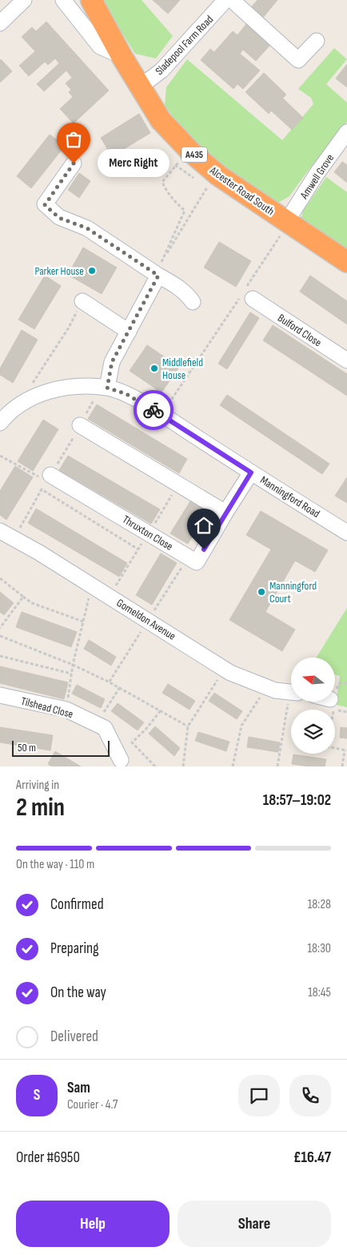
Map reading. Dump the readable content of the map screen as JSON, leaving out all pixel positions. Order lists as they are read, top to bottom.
{
  "streets": {
    "highway": ["A435", "Alcester Road South"],
    "street": [
      "Sladepool Farm Road",
      "Amwell Grove",
      "Bulford Close",
      "Manningford Road",
      "Thruxton Close",
      "Gomeldon Avenue",
      "Tilshead Close"
    ]
  },
  "crossings": [
    ["Sladepool Farm Road", "Alcester Road South"],
    ["Amwell Grove", "Alcester Road South"]
  ],
  "places": [
    "Merc Right",
    "Parker House",
    "Middlefield House",
    "Manningford Court"
  ],
  "scale_bar": "50 m",
  "north": "left",
  "page": {
    "bubble": "Merc Right",
    "scale": "50 m",
    "heading": ["2 min", "Arriving in", "18:57–19:02"],
    "panel": [
      "Sam",
      "Courier · 4.7",
      "Order #6950",
      "£16.47"
    ],
    "bar": "On the way · 110 m",
    "list": [
      ["Confirmed", "18:28"],
      ["Preparing", "18:30"],
      ["On the way", "18:45"],
      "Delivered"
    ],
    "round": "S",
    "buttons": ["Help", "Share"]
  }
}
